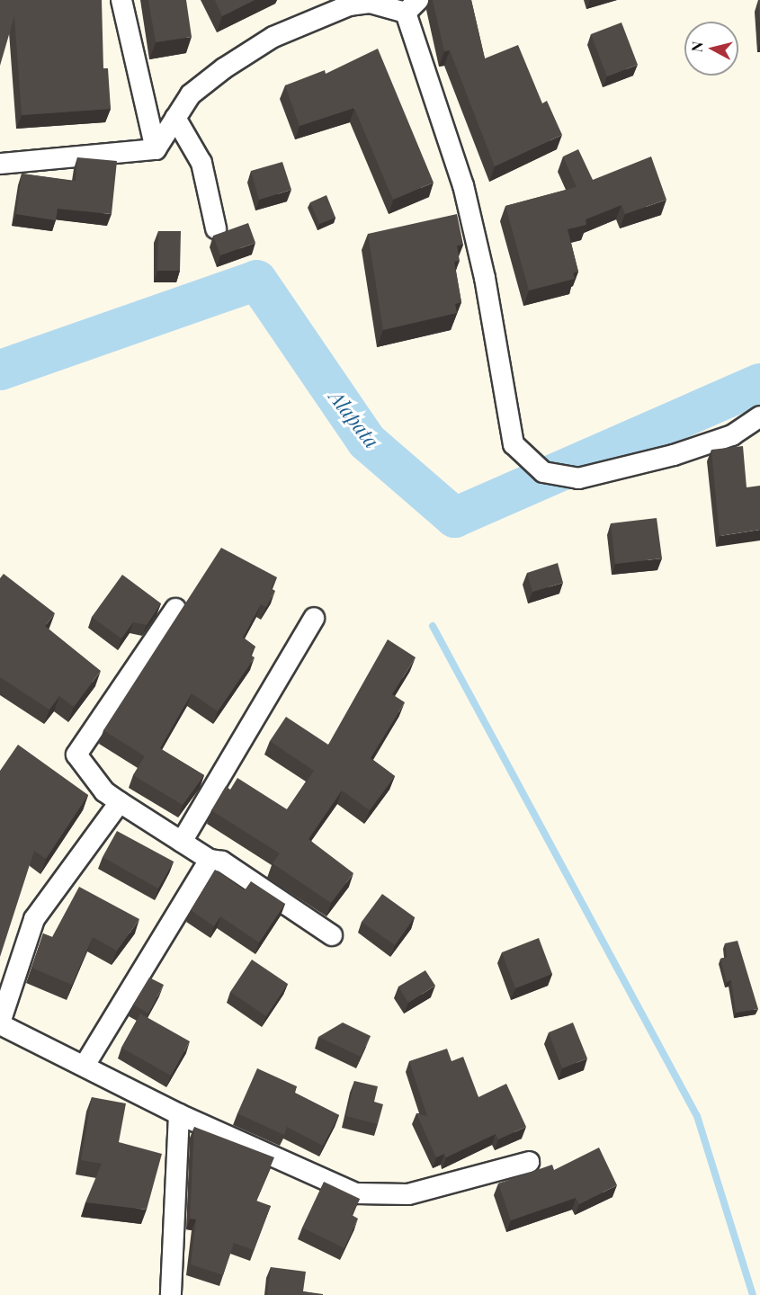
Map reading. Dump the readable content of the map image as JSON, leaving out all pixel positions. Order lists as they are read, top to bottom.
{
  "water": ["Alapata"],
  "north": "left"
}
